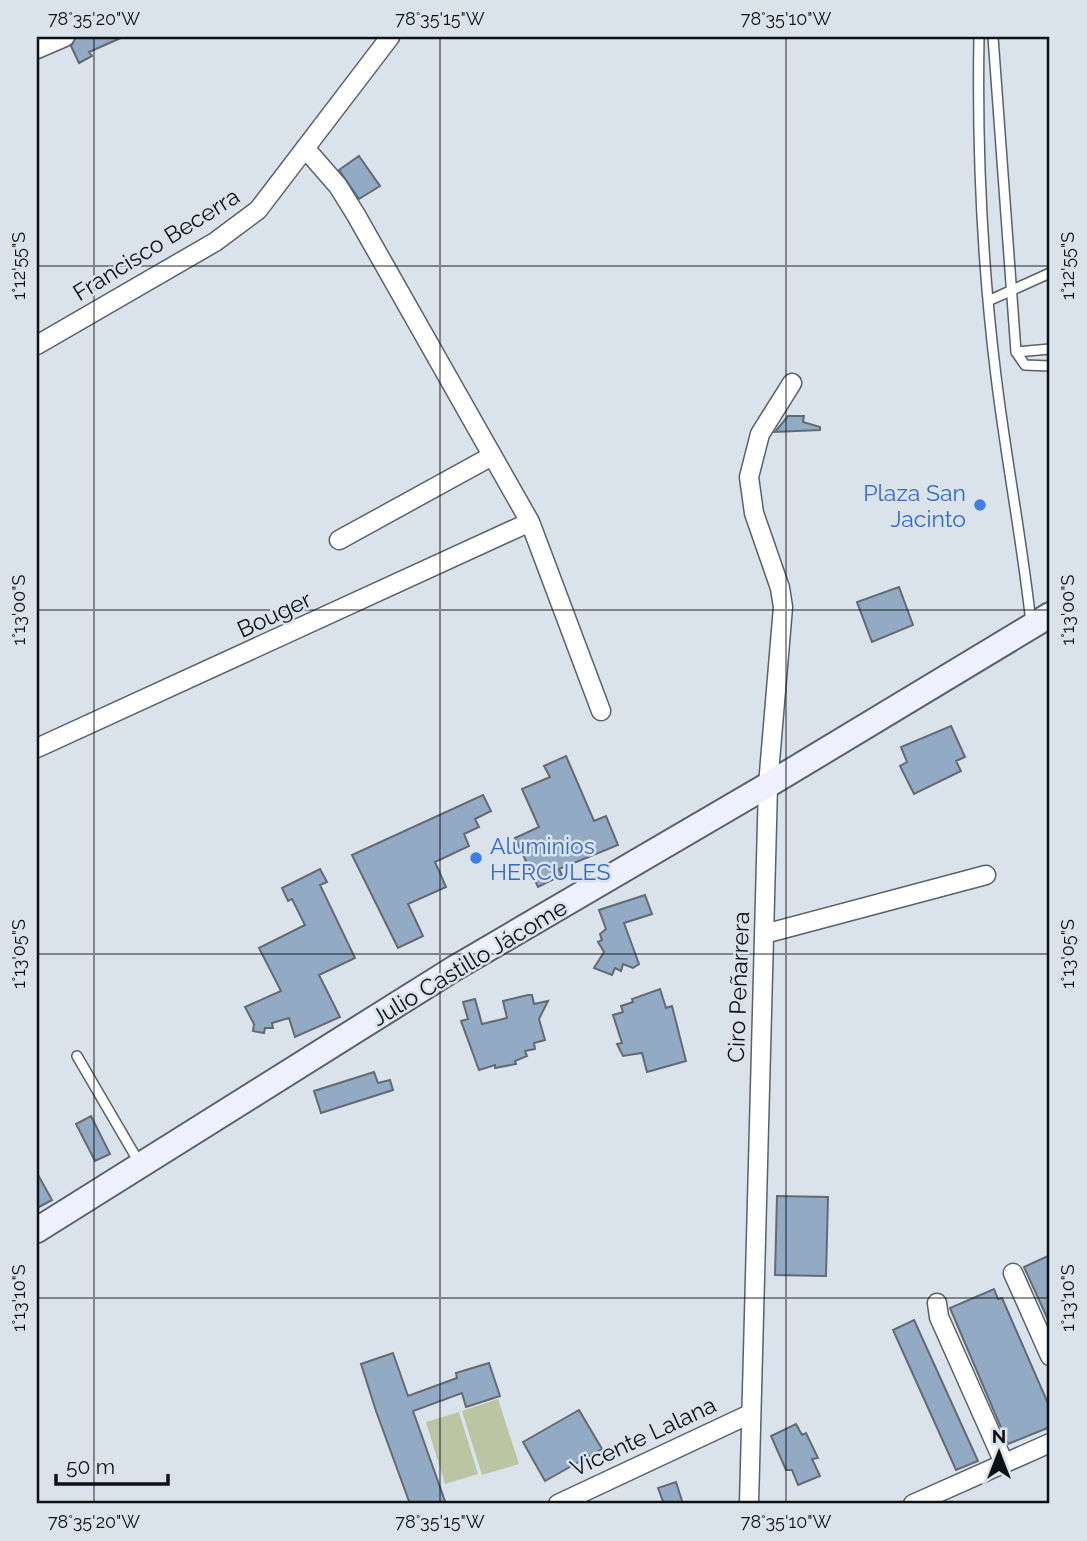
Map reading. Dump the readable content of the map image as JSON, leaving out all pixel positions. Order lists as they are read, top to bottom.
{
  "streets": {
    "main road": ["Julio Castillo Jácome"],
    "street": [
      "Francisco Becerra",
      "Bouger",
      "Ciro Peñarrera",
      "Vicente Lalana"
    ]
  },
  "crossings": [
    ["Julio Castillo Jácome", "Ciro Peñarrera"],
    ["Ciro Peñarrera", "Vicente Lalana"]
  ],
  "places": ["Plaza San Jacinto", "Aluminios HERCULES"],
  "scale_bar": "50 m",
  "north": "top",
  "coordinates": [
    "78°35'20\"W",
    "78°35'15\"W",
    "78°35'10\"W",
    "1°12'55\"S",
    "1°13'00\"S",
    "1°13'05\"S",
    "1°13'10\"S"
  ]
}
